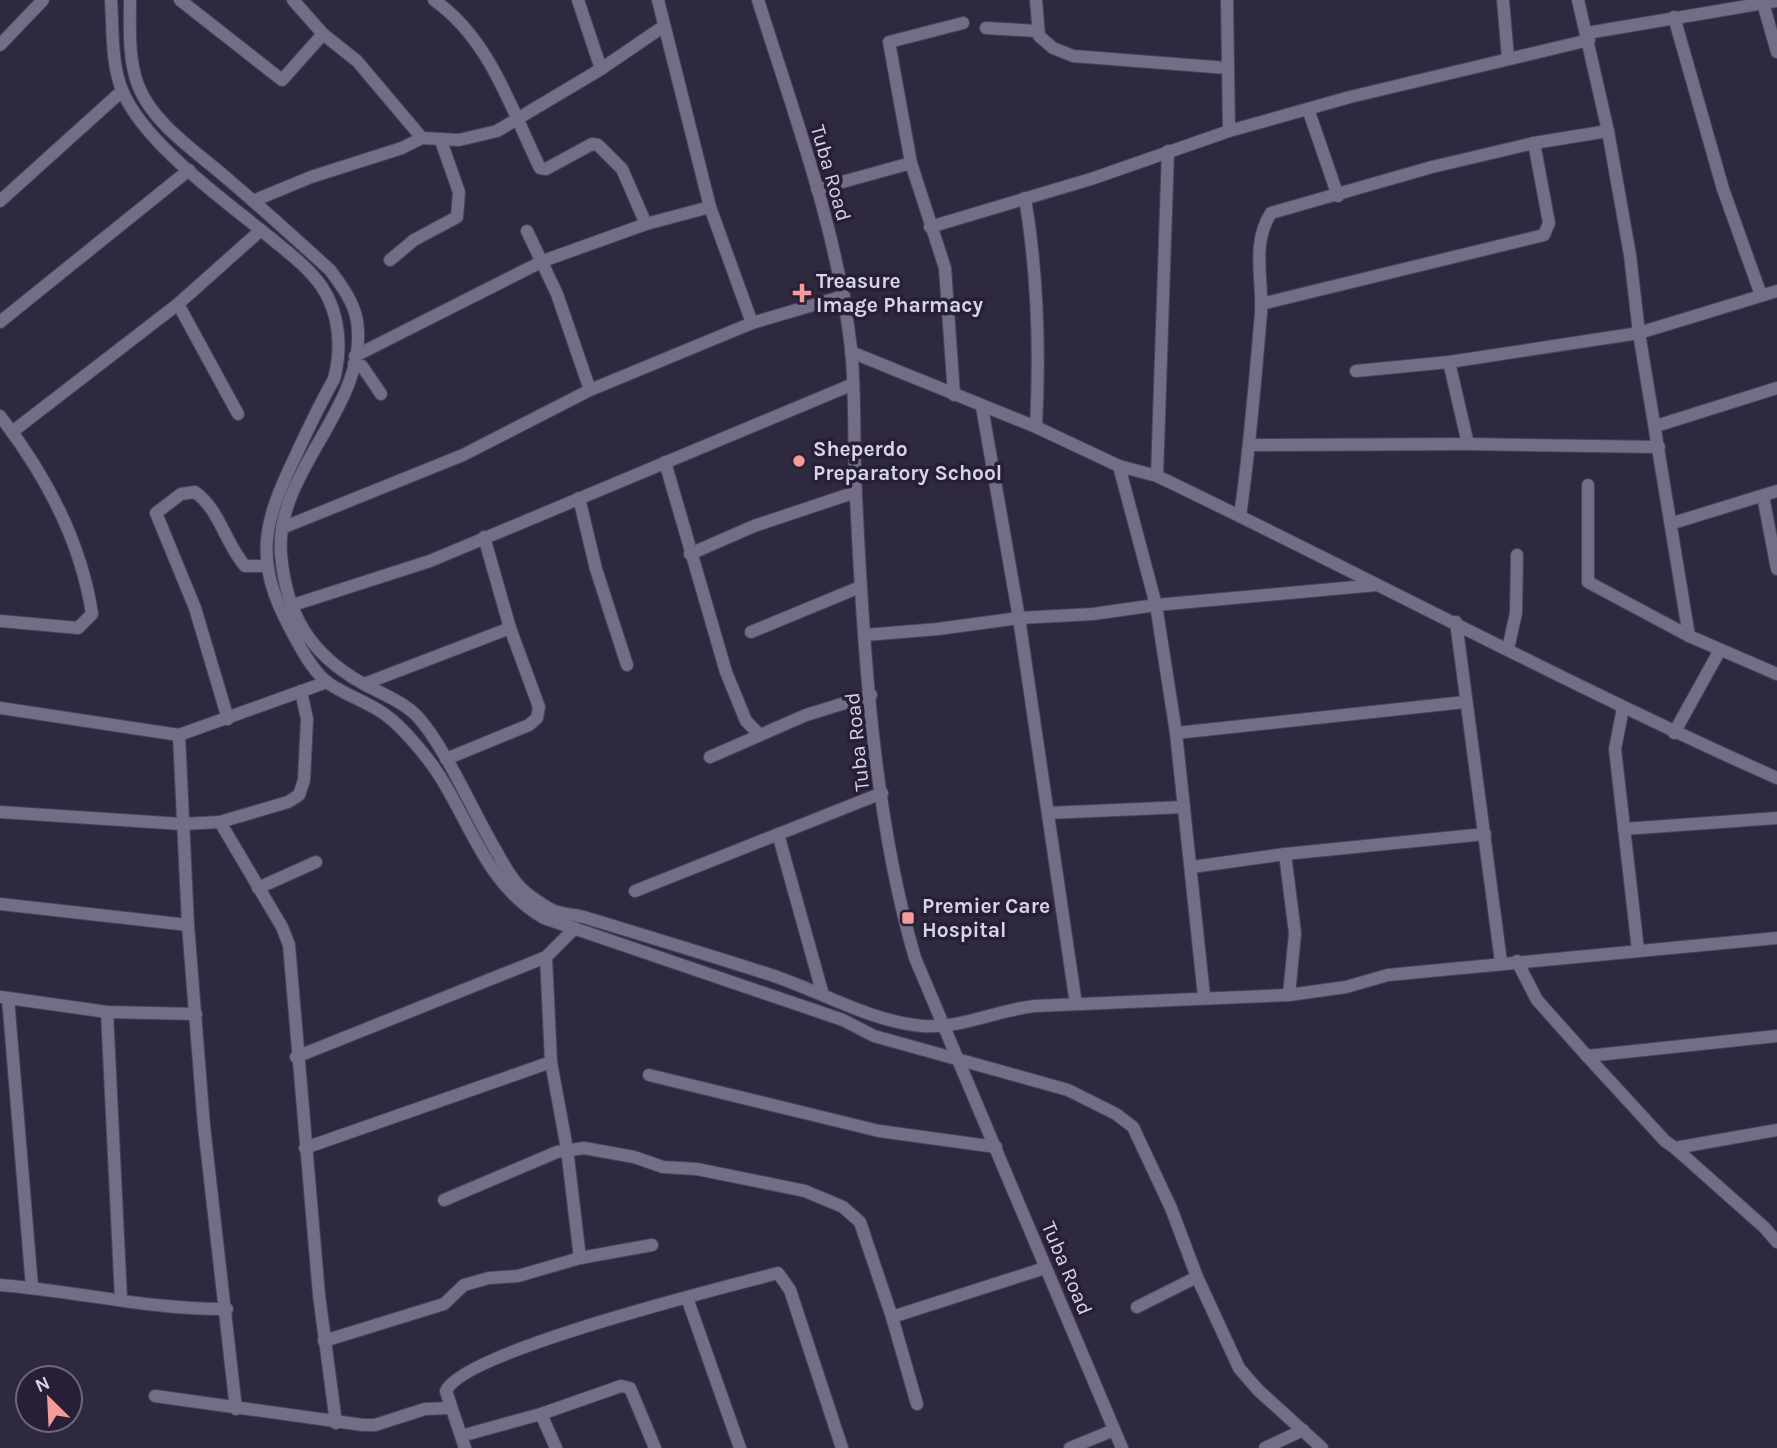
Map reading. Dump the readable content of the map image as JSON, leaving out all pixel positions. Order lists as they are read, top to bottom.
{
  "streets": {
    "street": ["Tuba Road"]
  },
  "places": {
    "health": ["Treasure Image Pharmacy"],
    "other": ["Sheperdo Preparatory School"],
    "transit": ["Premier Care Hospital"]
  },
  "north": "top left"
}
